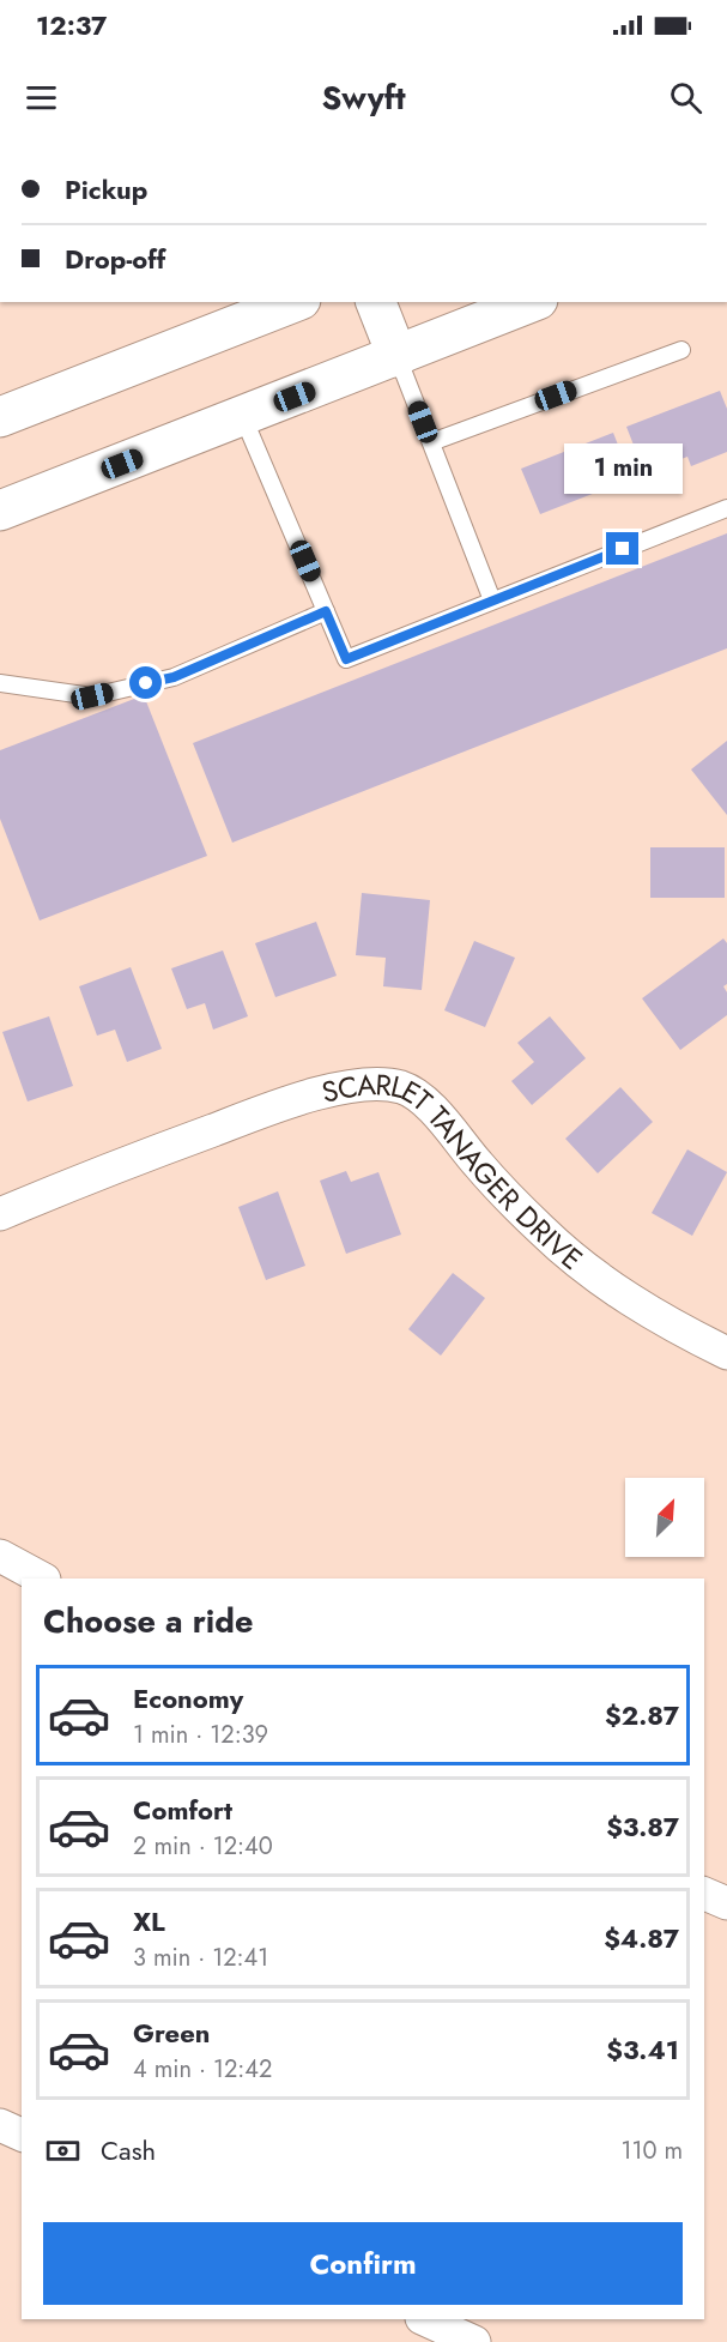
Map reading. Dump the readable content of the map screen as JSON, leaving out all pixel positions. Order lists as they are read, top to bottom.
{
  "streets": {
    "street": ["SCARLET TANAGER DRIVE"]
  },
  "north": "top right",
  "page": {
    "status": "12:37",
    "header": "Swyft",
    "banner": ["Pickup", "Drop-off"],
    "bubble": "1 min",
    "heading": "Choose a ride",
    "list": [
      {
        "name": "Economy",
        "note": "1 min · 12:39",
        "value": "$2.87"
      },
      {
        "name": "Comfort",
        "note": "2 min · 12:40",
        "value": "$3.87"
      },
      {
        "name": "XL",
        "note": "3 min · 12:41",
        "value": "$4.87"
      },
      {
        "name": "Green",
        "note": "4 min · 12:42",
        "value": "$3.41"
      }
    ],
    "pay": ["Cash", "110 m"],
    "buttons": "Confirm"
  }
}
